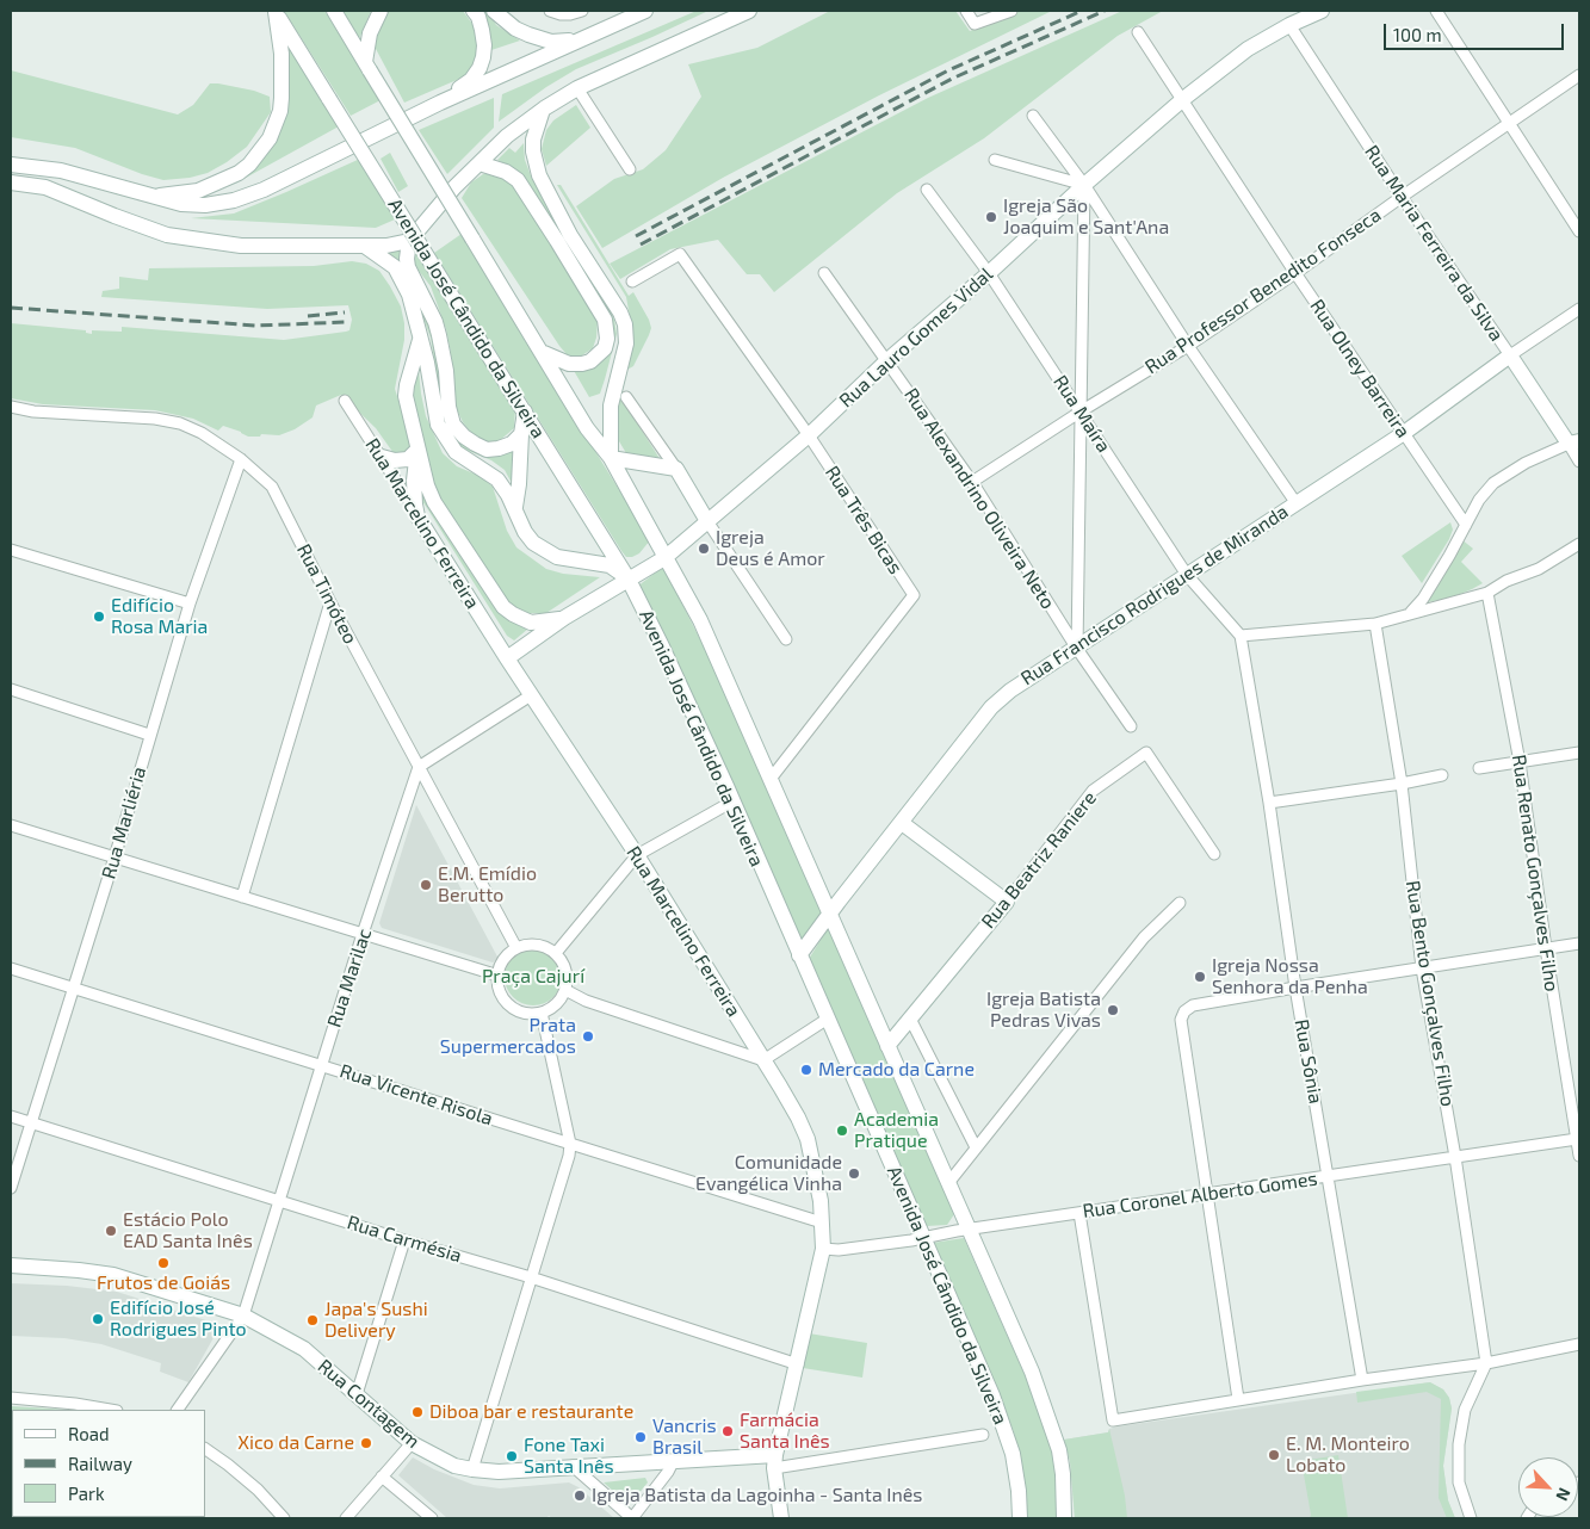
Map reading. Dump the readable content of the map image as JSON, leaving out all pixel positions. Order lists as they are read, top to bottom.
{
  "streets": {
    "main road": [
      "Rua Maria Ferreira da Silva",
      "Avenida José Cândido da Silveira",
      "Rua Lauro Gomes Vidal",
      "Rua Marcelino Ferreira",
      "Rua Francisco Rodrigues de Miranda",
      "Rua Beatriz Raniere",
      "Rua Contagem"
    ],
    "street": [
      "Rua Professor Benedito Fonseca",
      "Rua Olney Barreira",
      "Rua Maíra",
      "Rua Alexandrino Oliveira Neto",
      "Rua Três Bicas",
      "Rua Timóteo",
      "Rua Marliéria",
      "Rua Renato Gonçalves Filho",
      "Rua Marilac",
      "Rua Bento Gonçalves Filho",
      "Rua Sônia",
      "Rua Vicente Risola",
      "Rua Coronel Alberto Gomes",
      "Rua Carmésia"
    ]
  },
  "crossings": [
    ["Rua Maria Ferreira da Silva", "Rua Professor Benedito Fonseca"],
    ["Rua Maria Ferreira da Silva", "Rua Lauro Gomes Vidal"],
    ["Rua Maria Ferreira da Silva", "Rua Francisco Rodrigues de Miranda"],
    ["Rua Professor Benedito Fonseca", "Rua Olney Barreira"],
    ["Rua Professor Benedito Fonseca", "Rua Maíra"],
    ["Rua Professor Benedito Fonseca", "Rua Alexandrino Oliveira Neto"],
    ["Avenida José Cândido da Silveira", "Rua Lauro Gomes Vidal"],
    ["Avenida José Cândido da Silveira", "Rua Francisco Rodrigues de Miranda"],
    ["Avenida José Cândido da Silveira", "Rua Coronel Alberto Gomes"],
    ["Rua Lauro Gomes Vidal", "Rua Olney Barreira"],
    ["Rua Lauro Gomes Vidal", "Rua Maíra"],
    ["Rua Lauro Gomes Vidal", "Rua Alexandrino Oliveira Neto"],
    ["Rua Lauro Gomes Vidal", "Rua Três Bicas"],
    ["Rua Lauro Gomes Vidal", "Rua Marcelino Ferreira"],
    ["Rua Olney Barreira", "Rua Francisco Rodrigues de Miranda"],
    ["Rua Maíra", "Rua Francisco Rodrigues de Miranda"],
    ["Rua Maíra", "Rua Sônia"],
    ["Rua Alexandrino Oliveira Neto", "Rua Francisco Rodrigues de Miranda"],
    ["Rua Marcelino Ferreira", "Rua Vicente Risola"],
    ["Rua Marcelino Ferreira", "Rua Coronel Alberto Gomes"],
    ["Rua Marcelino Ferreira", "Rua Carmésia"],
    ["Rua Marcelino Ferreira", "Rua Contagem"],
    ["Rua Timóteo", "Rua Marliéria"],
    ["Rua Timóteo", "Rua Marilac"],
    ["Rua Marliéria", "Rua Vicente Risola"],
    ["Rua Marliéria", "Rua Carmésia"],
    ["Rua Renato Gonçalves Filho", "Rua Coronel Alberto Gomes"],
    ["Rua Marilac", "Rua Vicente Risola"],
    ["Rua Marilac", "Rua Carmésia"],
    ["Rua Marilac", "Rua Contagem"],
    ["Rua Bento Gonçalves Filho", "Rua Coronel Alberto Gomes"],
    ["Rua Sônia", "Rua Coronel Alberto Gomes"]
  ],
  "parks": ["Praça Cajurí"],
  "places": [
    "Igreja São Joaquim e Sant'Ana",
    "Igreja Deus é Amor",
    "Edifício Rosa Maria",
    "E.M. Emídio Berutto",
    "Igreja Nossa Senhora da Penha",
    "Igreja Batista Pedras Vivas",
    "Prata Supermercados",
    "Mercado da Carne",
    "Academia Pratique",
    "Comunidade Evangélica Vinha",
    "Estácio Polo EAD Santa Inês",
    "Frutos de Goiás",
    "Edifício José Rodrigues Pinto",
    "Japa's Sushi Delivery",
    "Diboa bar e restaurante",
    "Farmácia Santa Inês",
    "Vancris Brasil",
    "Xico da Carne",
    "E. M. Monteiro Lobato",
    "Fone Taxi Santa Inês",
    "Igreja Batista da Lagoinha - Santa Inês"
  ],
  "legend": ["Road", "Railway", "Park"],
  "scale_bar": "100 m",
  "north": "bottom right"
}
